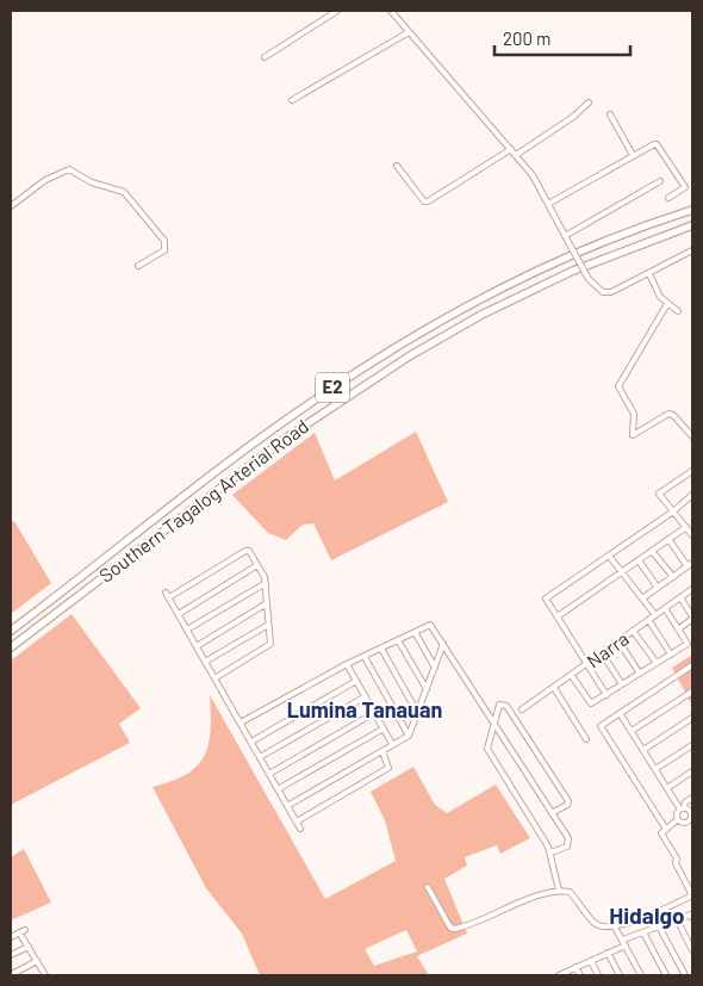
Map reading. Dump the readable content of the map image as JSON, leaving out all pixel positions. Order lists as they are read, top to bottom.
{
  "streets": {
    "highway": ["E2", "Southern Tagalog Arterial Road"],
    "street": ["Narra"]
  },
  "districts": ["Lumina Tanauan", "Hidalgo"],
  "scale_bar": "200 m"
}
